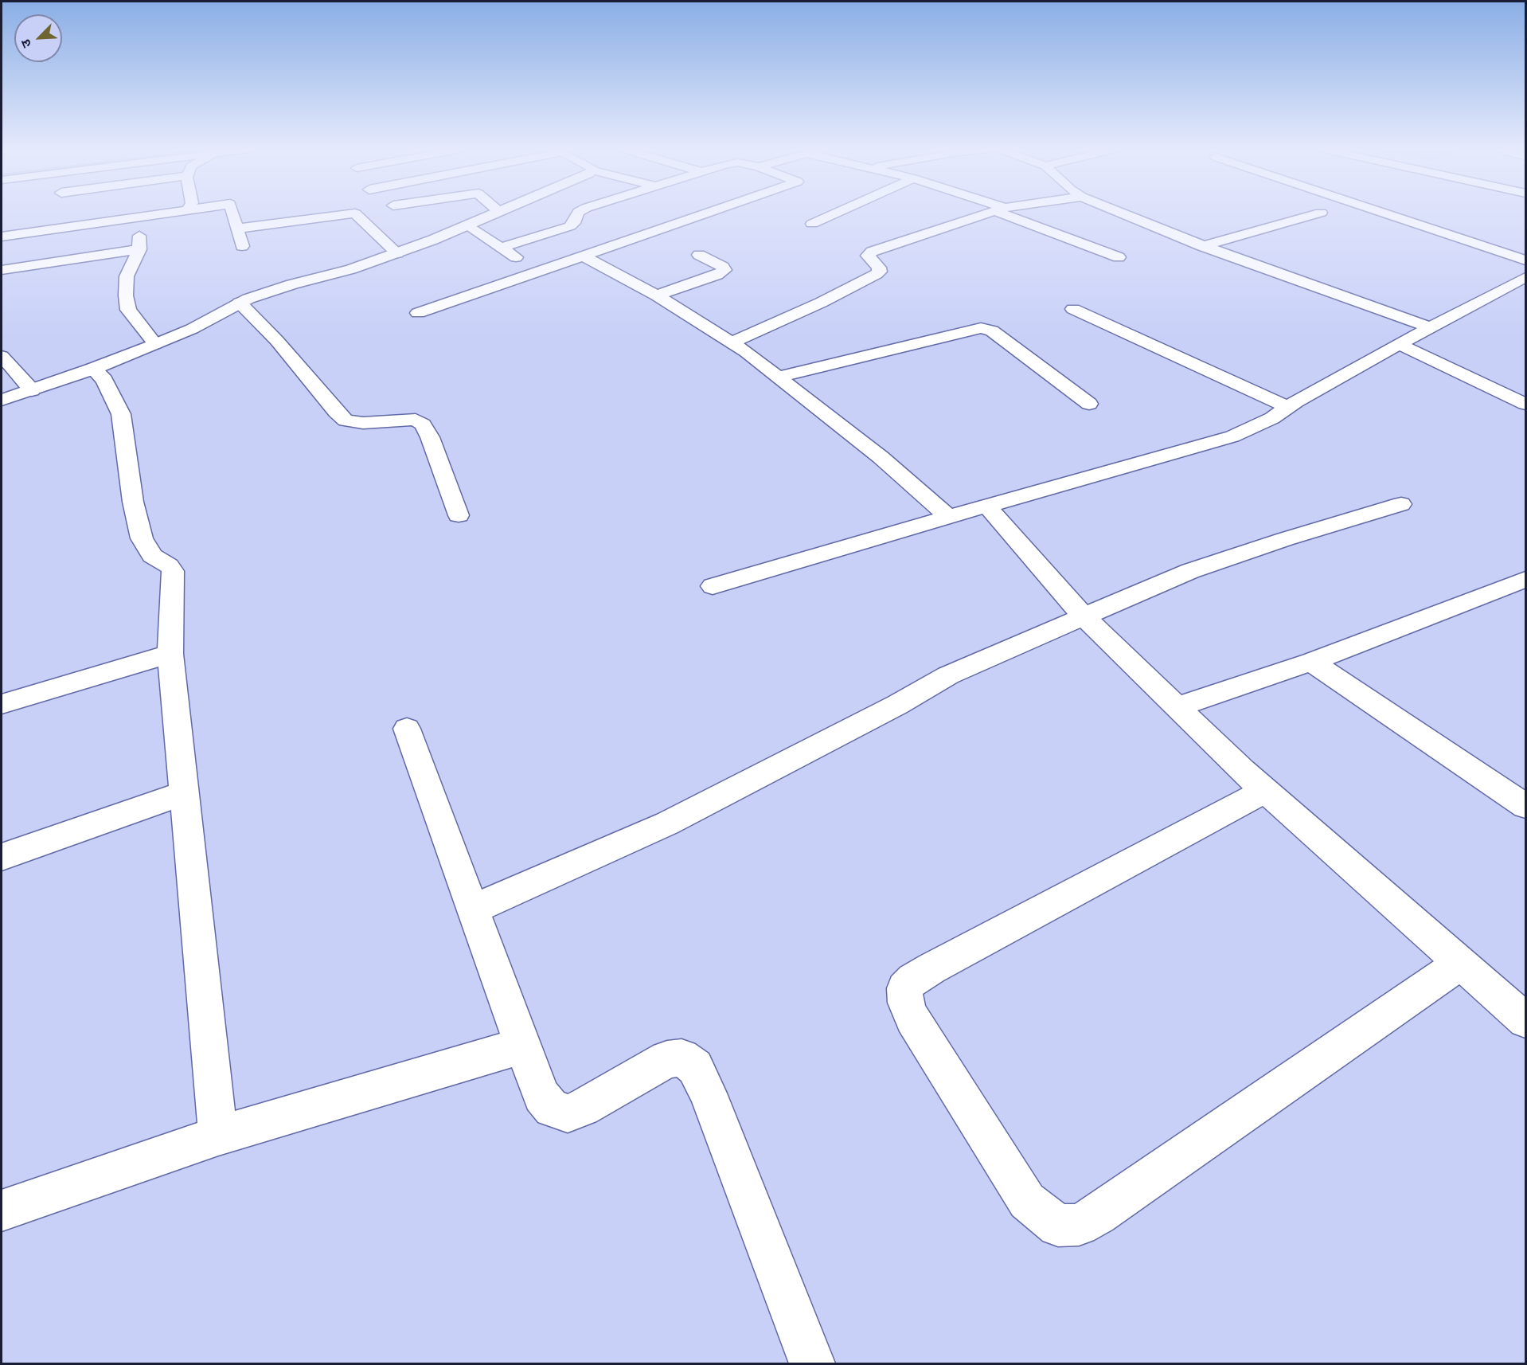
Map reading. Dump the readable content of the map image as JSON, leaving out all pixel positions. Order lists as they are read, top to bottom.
{
  "north": "bottom left"
}
